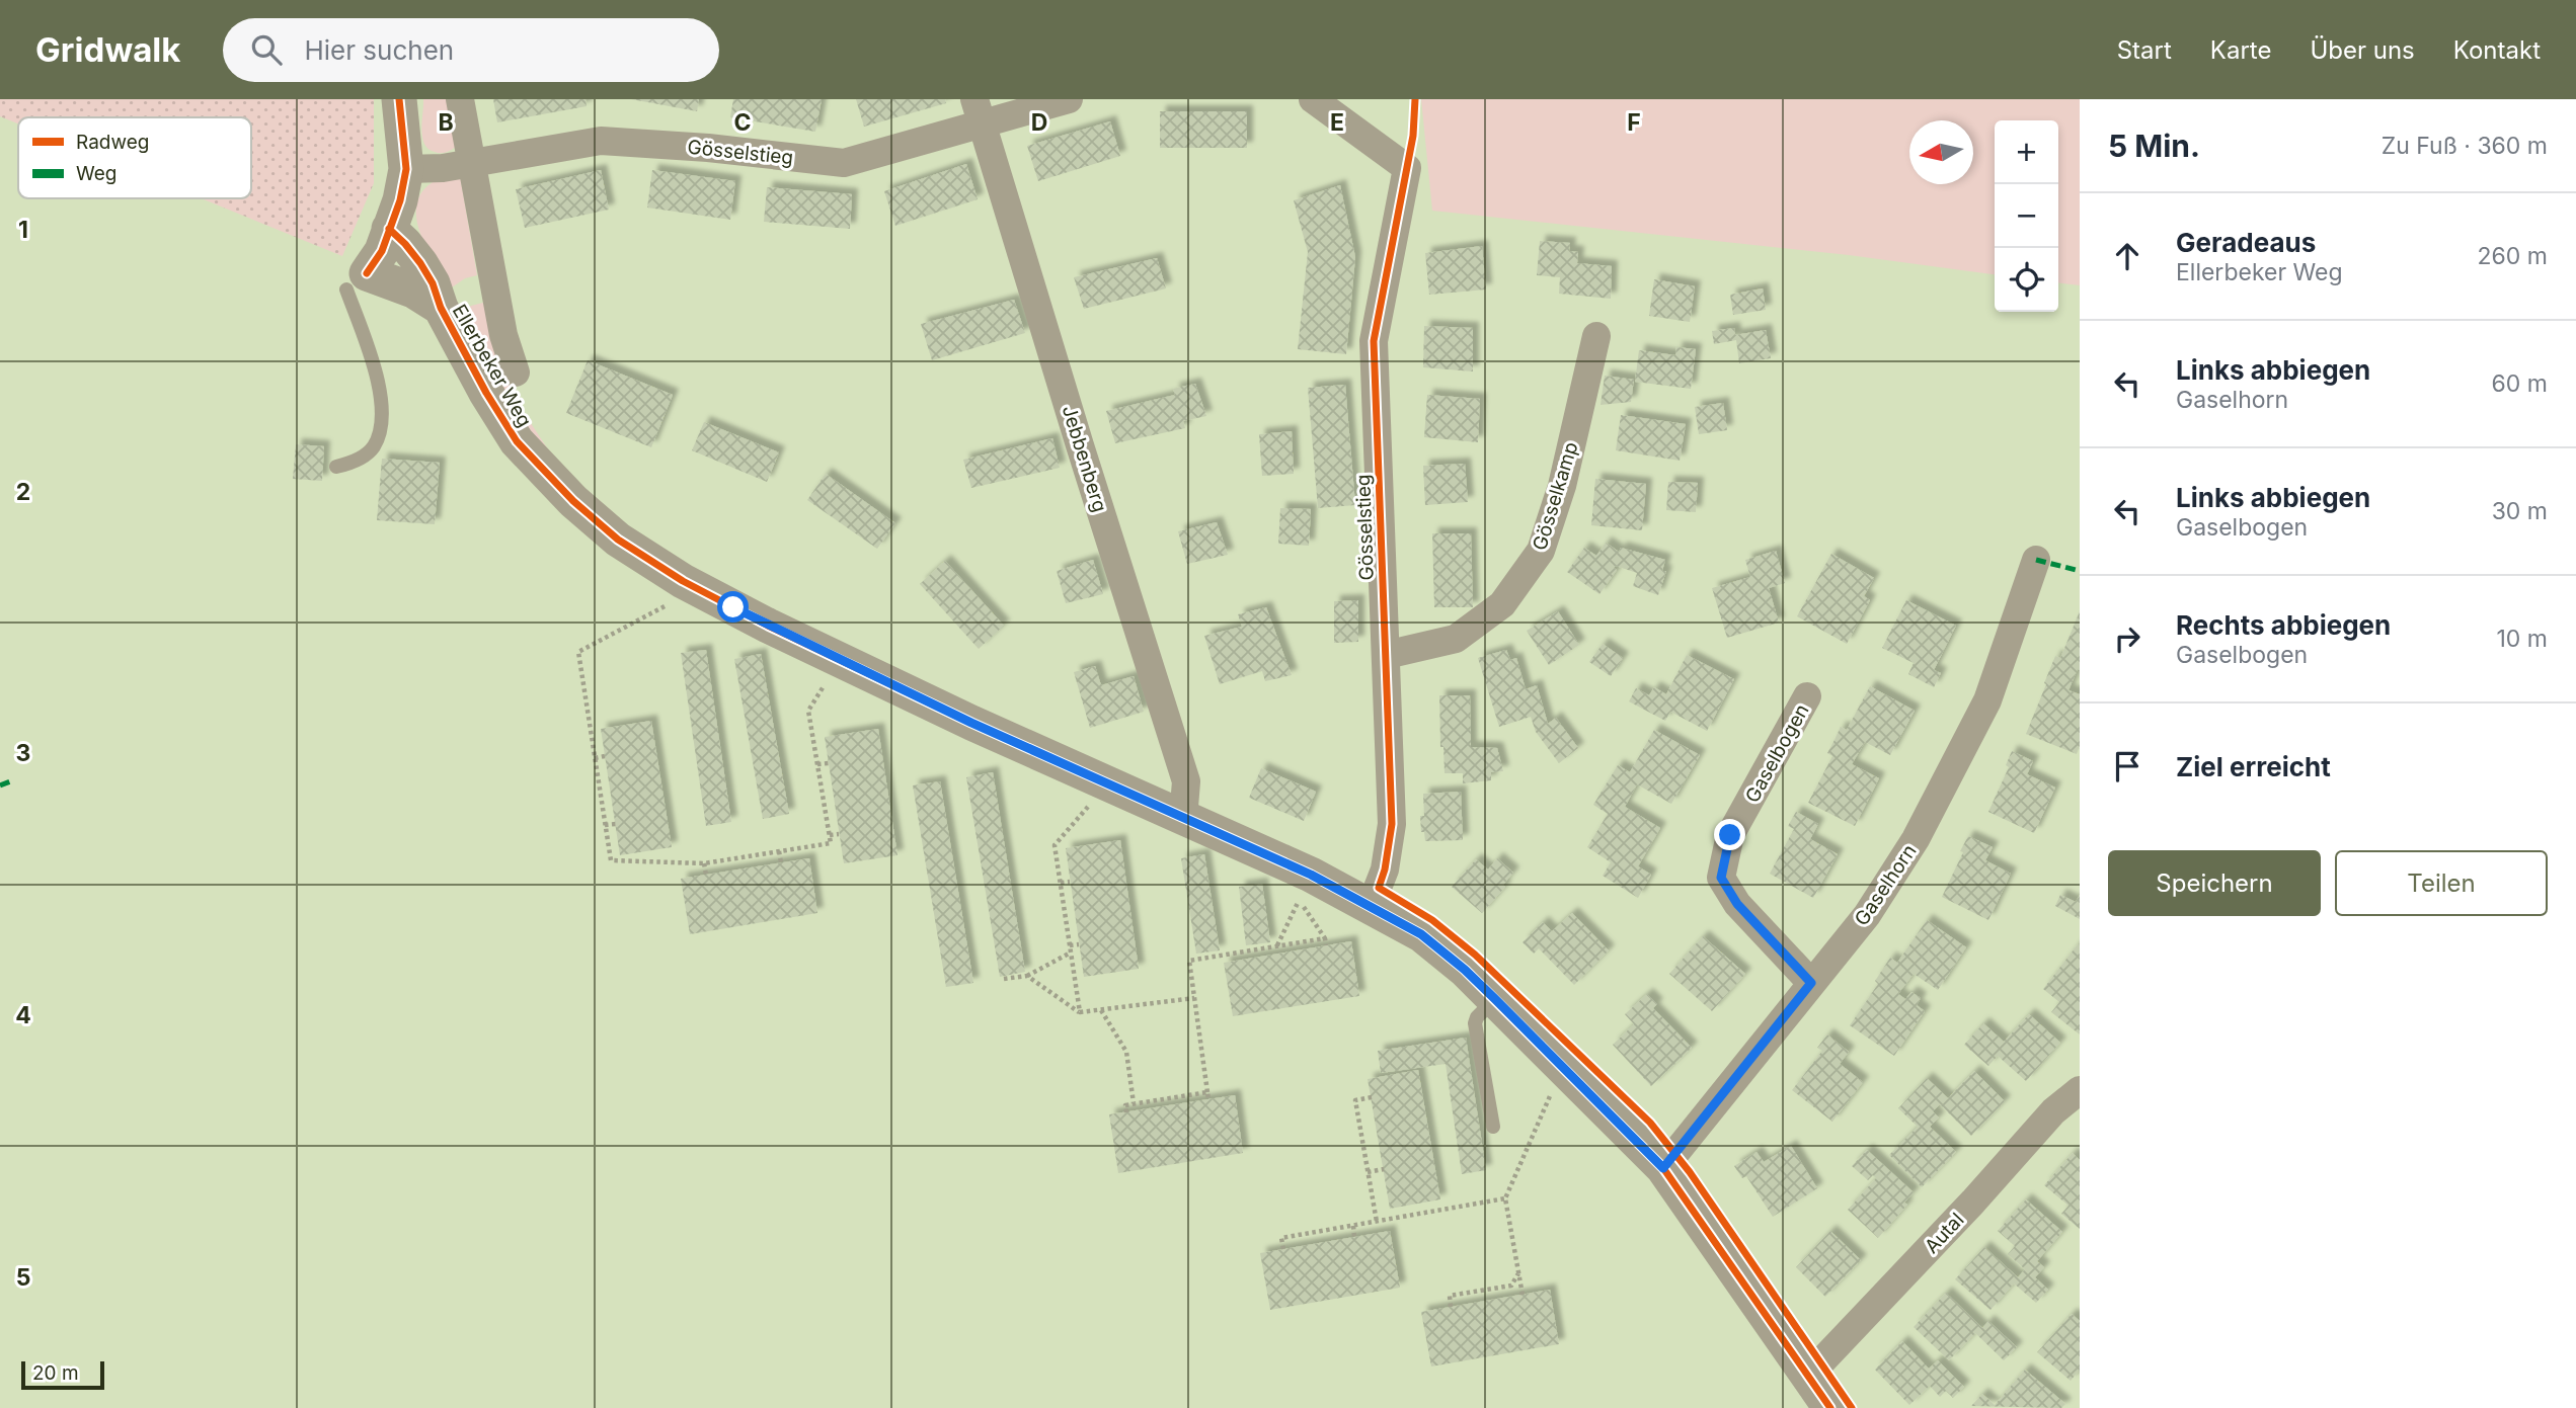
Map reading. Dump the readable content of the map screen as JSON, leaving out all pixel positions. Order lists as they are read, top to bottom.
{
  "streets": {
    "street": [
      "Gösselstieg",
      "Ellerbeker Weg",
      "Jebbenberg",
      "Gösselkamp",
      "Gaselbogen",
      "Gaselhorn",
      "Autal"
    ]
  },
  "crossings": [
    ["Gösselstieg", "Ellerbeker Weg"],
    ["Gösselstieg", "Jebbenberg"],
    ["Gösselstieg", "Gösselkamp"],
    ["Ellerbeker Weg", "Jebbenberg"],
    ["Ellerbeker Weg", "Gaselhorn"],
    ["Ellerbeker Weg", "Autal"],
    ["Gaselbogen", "Gaselhorn"]
  ],
  "legend": ["Radweg", "Weg"],
  "scale_bar": "20 m",
  "north": "left",
  "page": {
    "header": "Gridwalk",
    "search": "Hier suchen",
    "nav": [
      "Start",
      "Karte",
      "Über uns",
      "Kontakt"
    ],
    "heading": ["5 Min.", "Zu Fuß · 360 m"],
    "map_buttons": ["+", "−"],
    "list": [
      ["Geradeaus", "Ellerbeker Weg", "260 m"],
      ["Links abbiegen", "Gaselhorn", "60 m"],
      ["Links abbiegen", "Gaselbogen", "30 m"],
      ["Rechts abbiegen", "Gaselbogen", "10 m"],
      "Ziel erreicht"
    ],
    "buttons": ["Speichern", "Teilen"],
    "scale": "20 m"
  },
  "grid": {
    "columns": [
      "B",
      "C",
      "D",
      "E",
      "F"
    ],
    "rows": [
      "1",
      "2",
      "3",
      "4",
      "5"
    ]
  }
}
